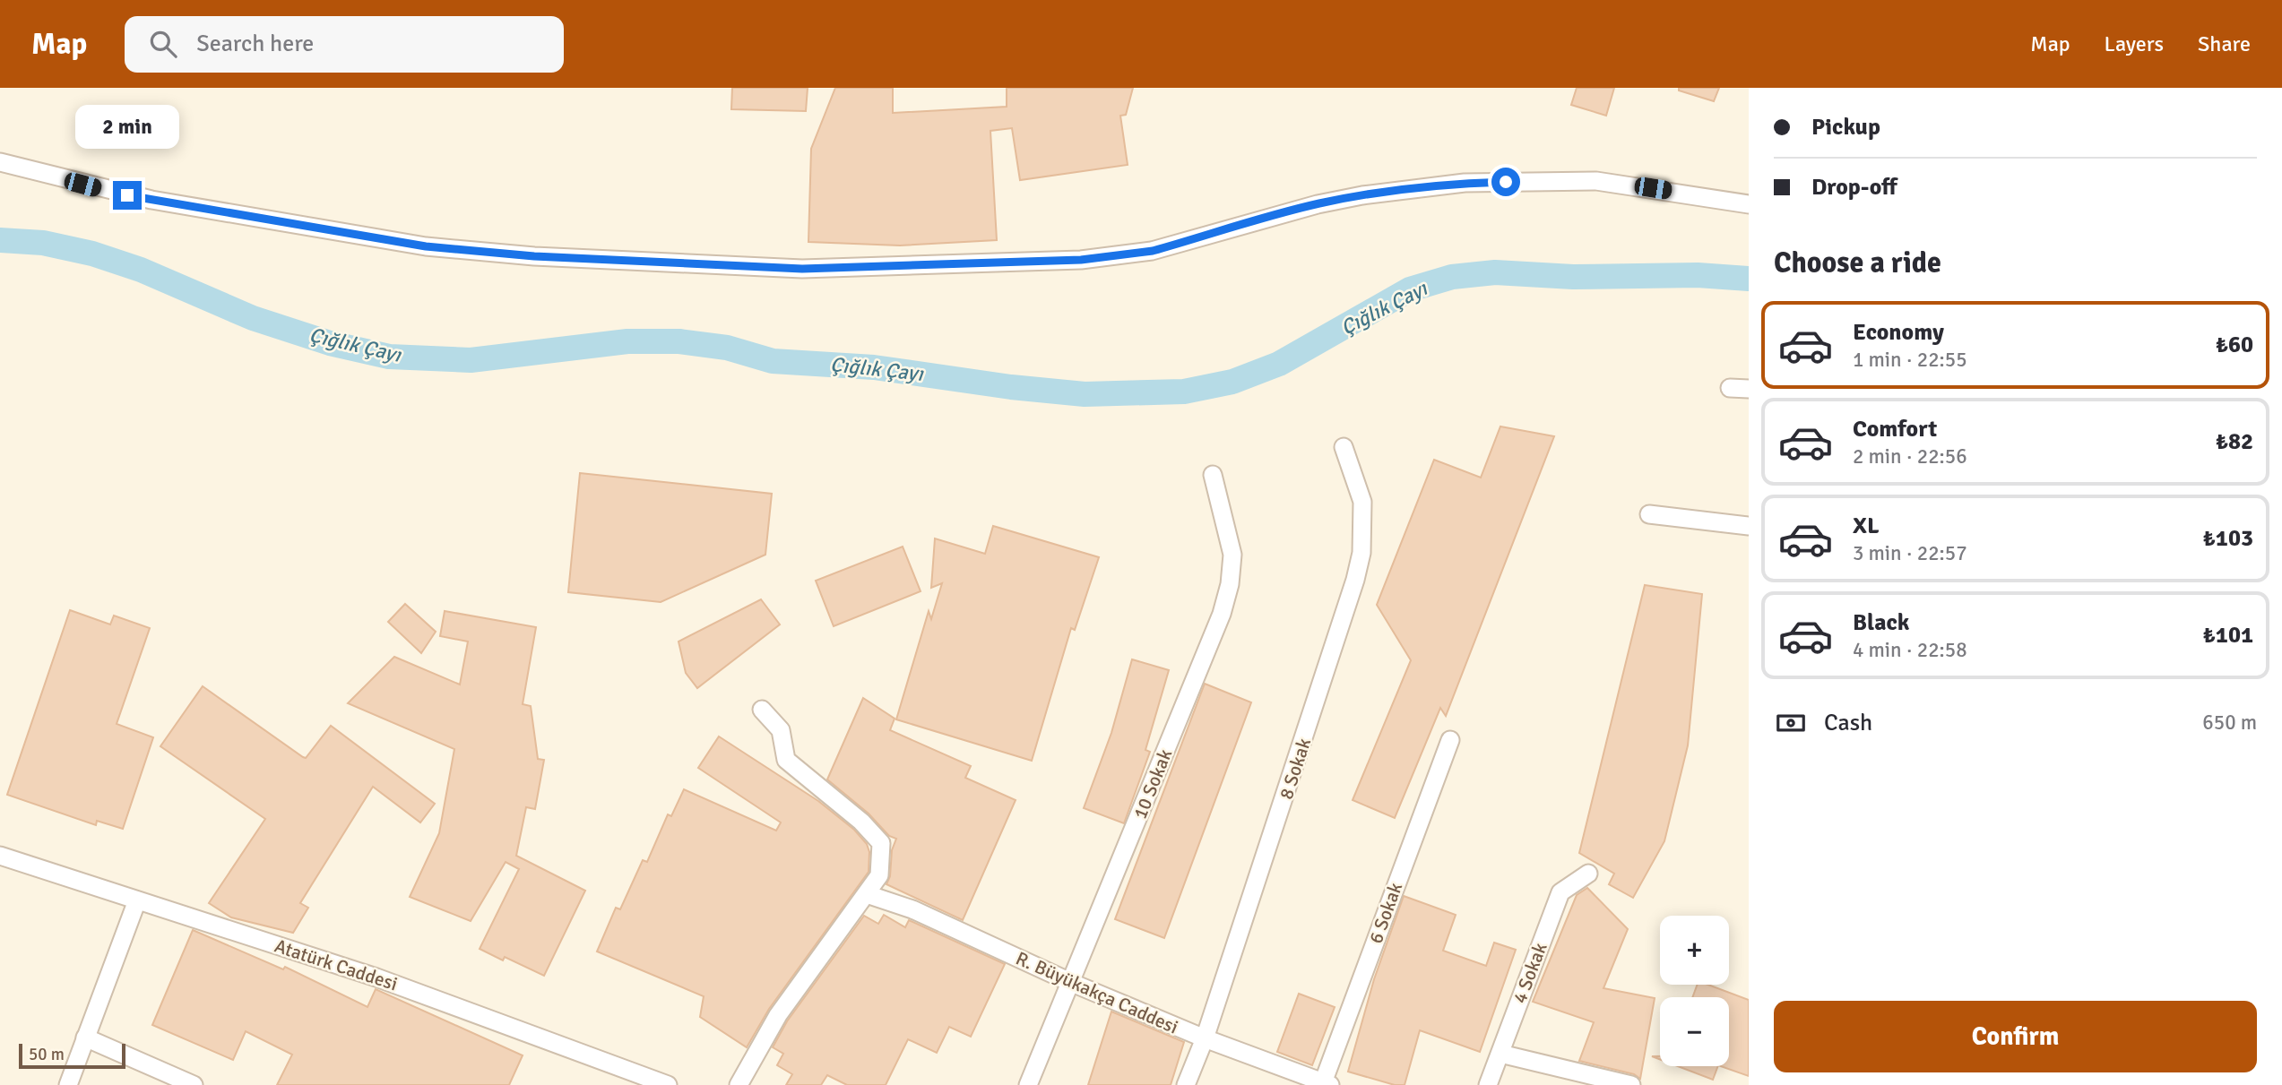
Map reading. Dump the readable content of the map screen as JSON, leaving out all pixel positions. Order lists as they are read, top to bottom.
{
  "streets": {
    "street": [
      "8 Sokak",
      "10 Sokak",
      "6 Sokak",
      "Atatürk Caddesi",
      "4 Sokak",
      "R. Büyükakça Caddesi"
    ]
  },
  "crossings": [
    ["8 Sokak", "R. Büyükakça Caddesi"],
    ["10 Sokak", "R. Büyükakça Caddesi"],
    ["6 Sokak", "R. Büyükakça Caddesi"]
  ],
  "water": ["Çığlık Çayı"],
  "scale_bar": "50 m",
  "page": {
    "header": "Map",
    "search": "Search here",
    "nav": ["Map", "Layers", "Share"],
    "banner": ["Pickup", "Drop-off"],
    "bubble": "2 min",
    "heading": "Choose a ride",
    "list": [
      {
        "name": "Economy",
        "note": "1 min · 22:55",
        "value": "₺60"
      },
      {
        "name": "Comfort",
        "note": "2 min · 22:56",
        "value": "₺82"
      },
      {
        "name": "XL",
        "note": "3 min · 22:57",
        "value": "₺103"
      },
      {
        "name": "Black",
        "note": "4 min · 22:58",
        "value": "₺101"
      }
    ],
    "pay": ["Cash", "650 m"],
    "map_buttons": ["+", "−"],
    "buttons": "Confirm",
    "scale": "50 m"
  }
}
